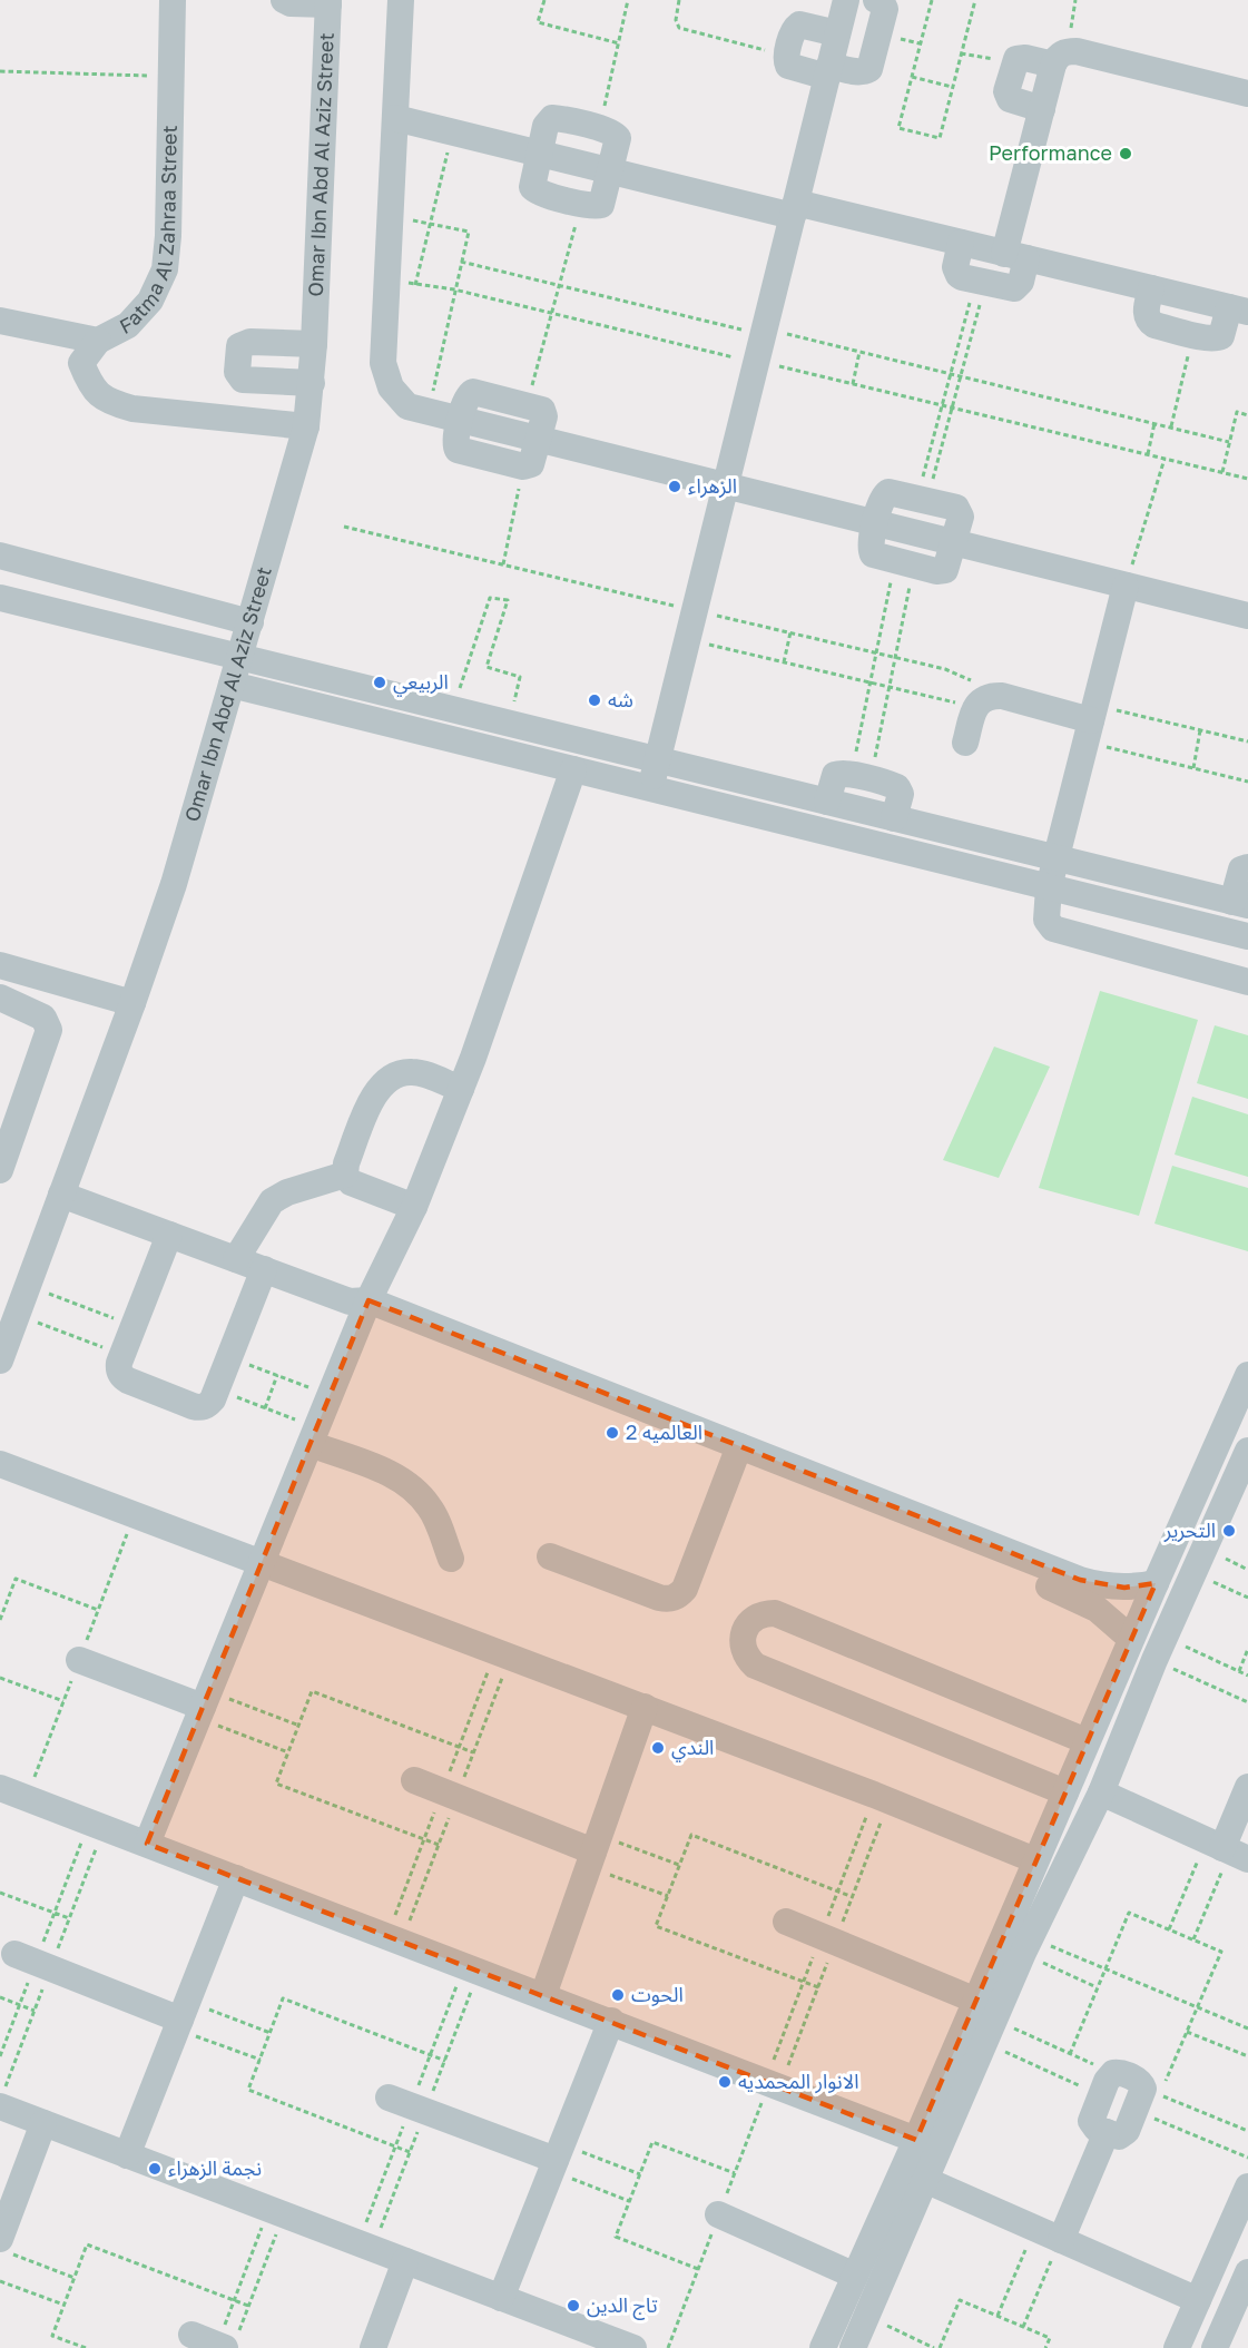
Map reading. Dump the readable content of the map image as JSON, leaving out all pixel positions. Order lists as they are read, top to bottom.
{
  "streets": {
    "street": ["Omar Ibn Abd Al Aziz Street", "Fatma Al Zahraa Street"]
  },
  "places": [
    "Performance",
    "الزهراء",
    "الربيعي",
    "شه",
    "العالميه 2",
    "التحرير",
    "الندي",
    "الحوت",
    "الانوار المحمديه",
    "نجمة الزهراء",
    "تاج الدين"
  ]
}
